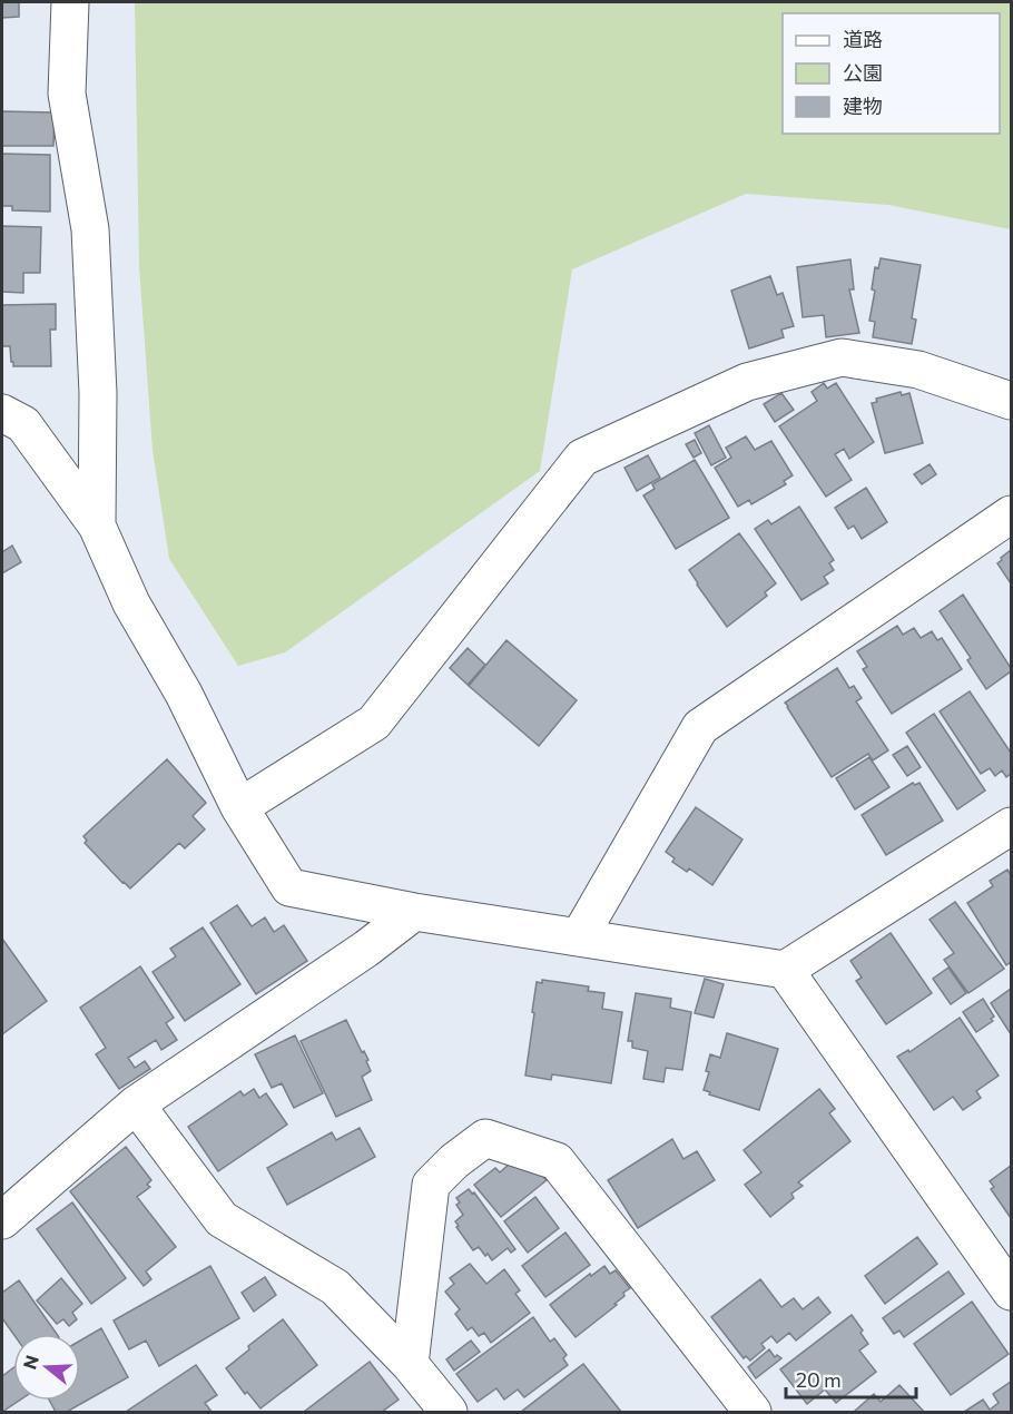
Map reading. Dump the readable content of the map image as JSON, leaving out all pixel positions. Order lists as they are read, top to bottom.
{
  "legend": ["道路", "公園", "建物"],
  "scale_bar": "20 m",
  "north": "left"
}
